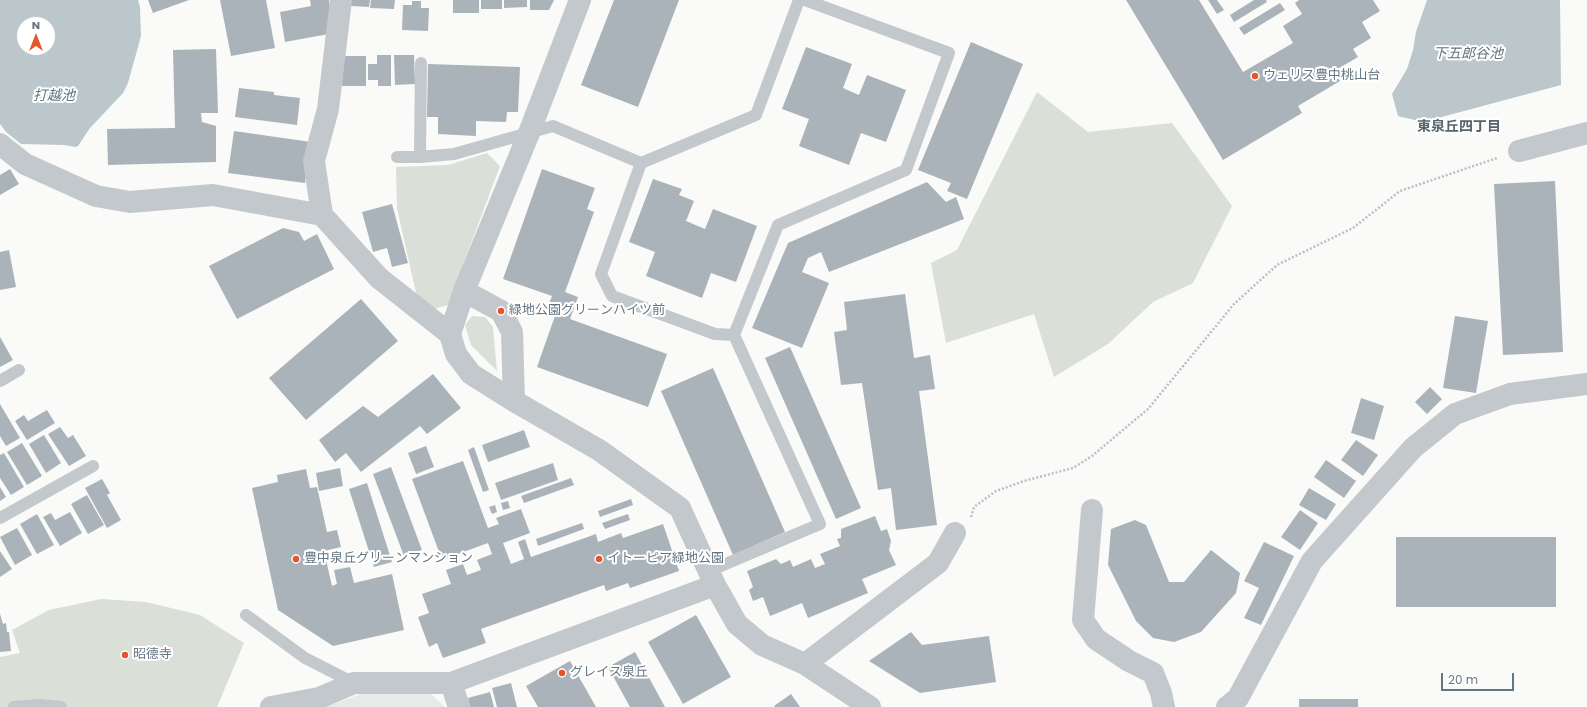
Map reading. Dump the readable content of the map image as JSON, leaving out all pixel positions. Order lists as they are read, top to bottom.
{
  "districts": ["東泉丘四丁目"],
  "water": ["下五郎谷池", "打越池"],
  "places": [
    "ウェリス豊中桃山台",
    "緑地公園グリーンハイツ前",
    "豊中泉丘グリーンマンション",
    "イトーピア緑地公園",
    "昭德寺",
    "グレイス泉丘"
  ],
  "scale_bar": "20 m",
  "north": "top"
}
